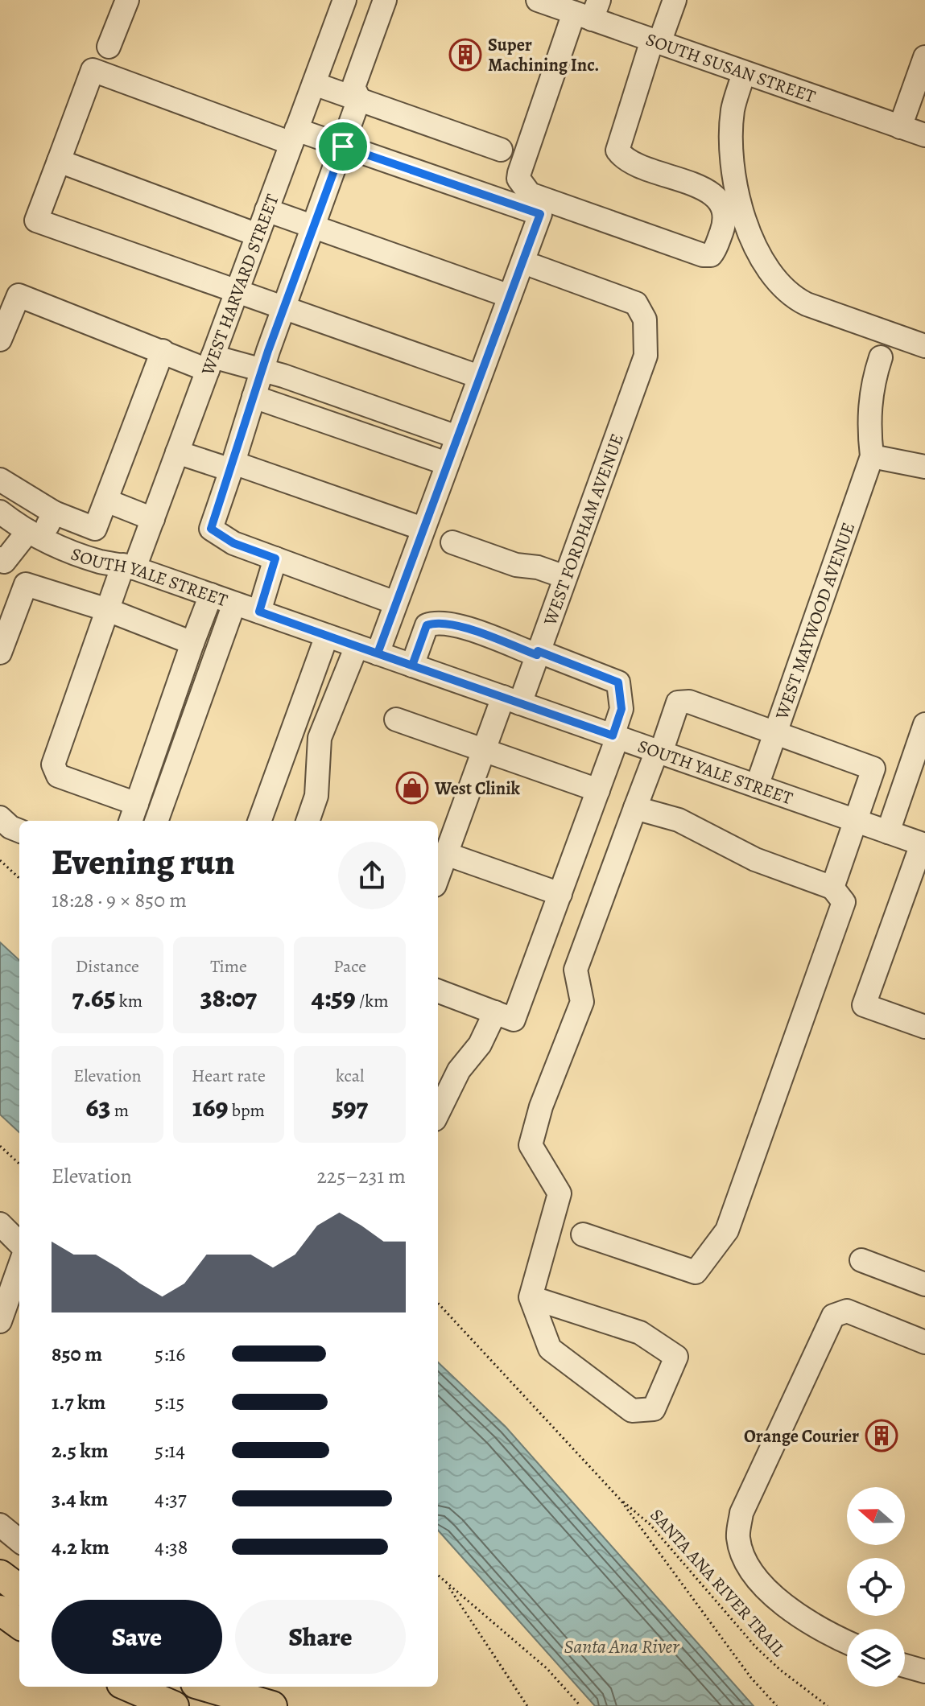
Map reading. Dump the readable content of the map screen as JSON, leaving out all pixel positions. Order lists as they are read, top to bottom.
{
  "streets": {
    "street": [
      "SOUTH SUSAN STREET",
      "WEST HARVARD STREET",
      "WEST FORDHAM AVENUE",
      "SOUTH YALE STREET",
      "WEST MAYWOOD AVENUE"
    ],
    "path": ["SANTA ANA RIVER TRAIL"]
  },
  "crossings": [
    ["WEST HARVARD STREET", "SOUTH YALE STREET"],
    ["WEST FORDHAM AVENUE", "SOUTH YALE STREET"],
    ["SOUTH YALE STREET", "WEST MAYWOOD AVENUE"]
  ],
  "water": ["Santa Ana River"],
  "places": {
    "building": ["Super Machining Inc.", "Orange Courier"],
    "shop": ["West Clinik"]
  },
  "north": "left",
  "page": {
    "heading": ["Evening run", "18:28 · 9 × 850 m"],
    "stats": [
      ["Distance", "7.65 km"],
      ["Time", "38:07"],
      ["Pace", "4:59 /km"],
      ["Elevation", "63 m"],
      ["Heart rate", "169 bpm"],
      ["kcal", "597"]
    ],
    "chart": ["Elevation", "225–231 m"],
    "list": [
      {
        "name": "850 m",
        "note": "5:16"
      },
      {
        "name": "1.7 km",
        "note": "5:15"
      },
      {
        "name": "2.5 km",
        "note": "5:14"
      },
      {
        "name": "3.4 km",
        "note": "4:37"
      },
      {
        "name": "4.2 km",
        "note": "4:38"
      }
    ],
    "buttons": ["Save", "Share"]
  }
}
